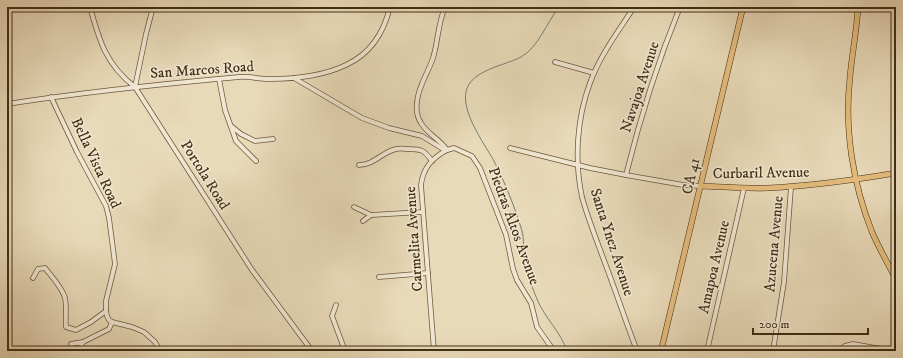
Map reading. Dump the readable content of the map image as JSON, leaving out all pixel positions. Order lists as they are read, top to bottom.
{
  "streets": {
    "main road": ["Curbaril Avenue", "CA 41"],
    "street": [
      "San Marcos Road",
      "Navajoa Avenue",
      "Bella Vista Road",
      "Portola Road",
      "Piedras Altos Avenue",
      "Carmelita Avenue",
      "Santa Ynez Avenue",
      "Azucena Avenue",
      "Amapoa Avenue"
    ]
  },
  "crossings": [
    ["San Marcos Road", "Bella Vista Road"],
    ["San Marcos Road", "Portola Road"],
    ["Navajoa Avenue", "Curbaril Avenue"],
    ["Curbaril Avenue", "CA 41"],
    ["Curbaril Avenue", "Santa Ynez Avenue"],
    ["Curbaril Avenue", "Azucena Avenue"],
    ["Curbaril Avenue", "Amapoa Avenue"],
    ["Piedras Altos Avenue", "Carmelita Avenue"]
  ],
  "scale_bar": "200 m"
}
